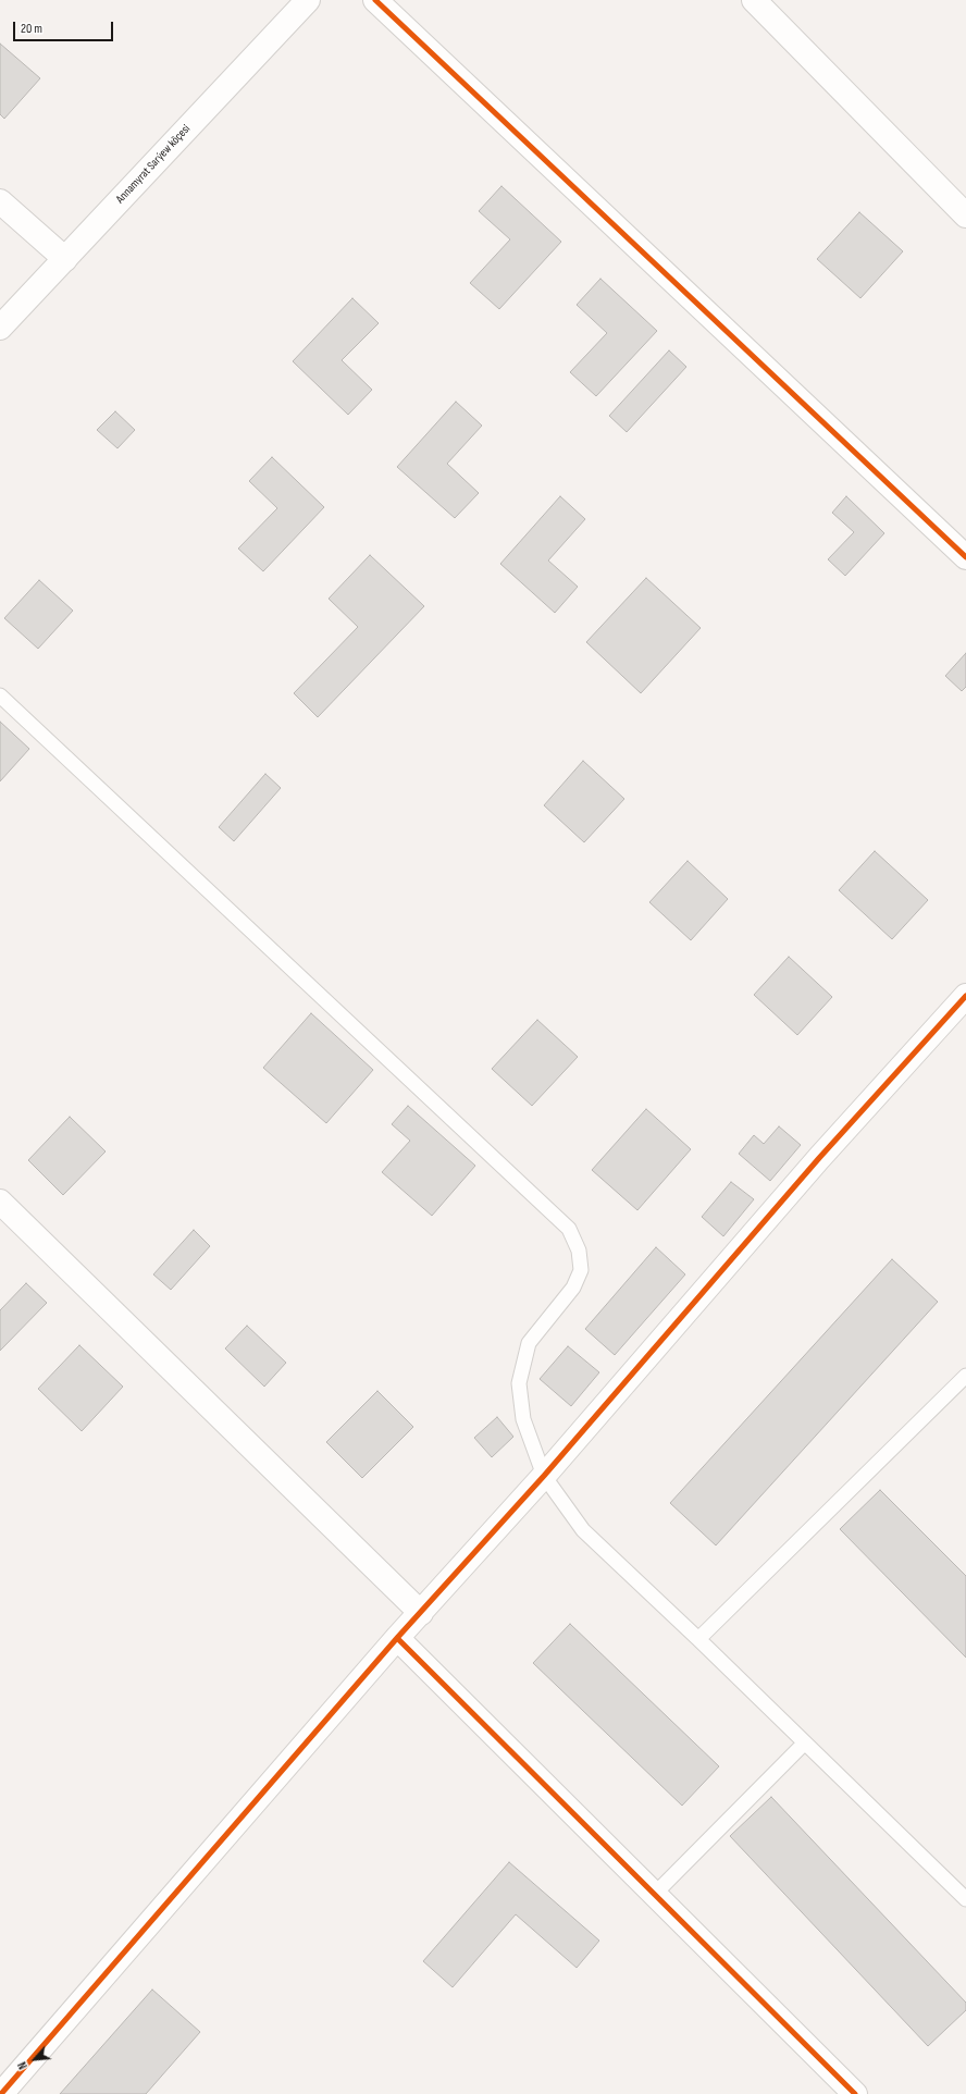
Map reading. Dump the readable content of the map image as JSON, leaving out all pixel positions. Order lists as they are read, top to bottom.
{
  "streets": {
    "street": ["Annamyrat Sarýew köçesi"]
  },
  "scale_bar": "20 m",
  "north": "bottom left"
}
